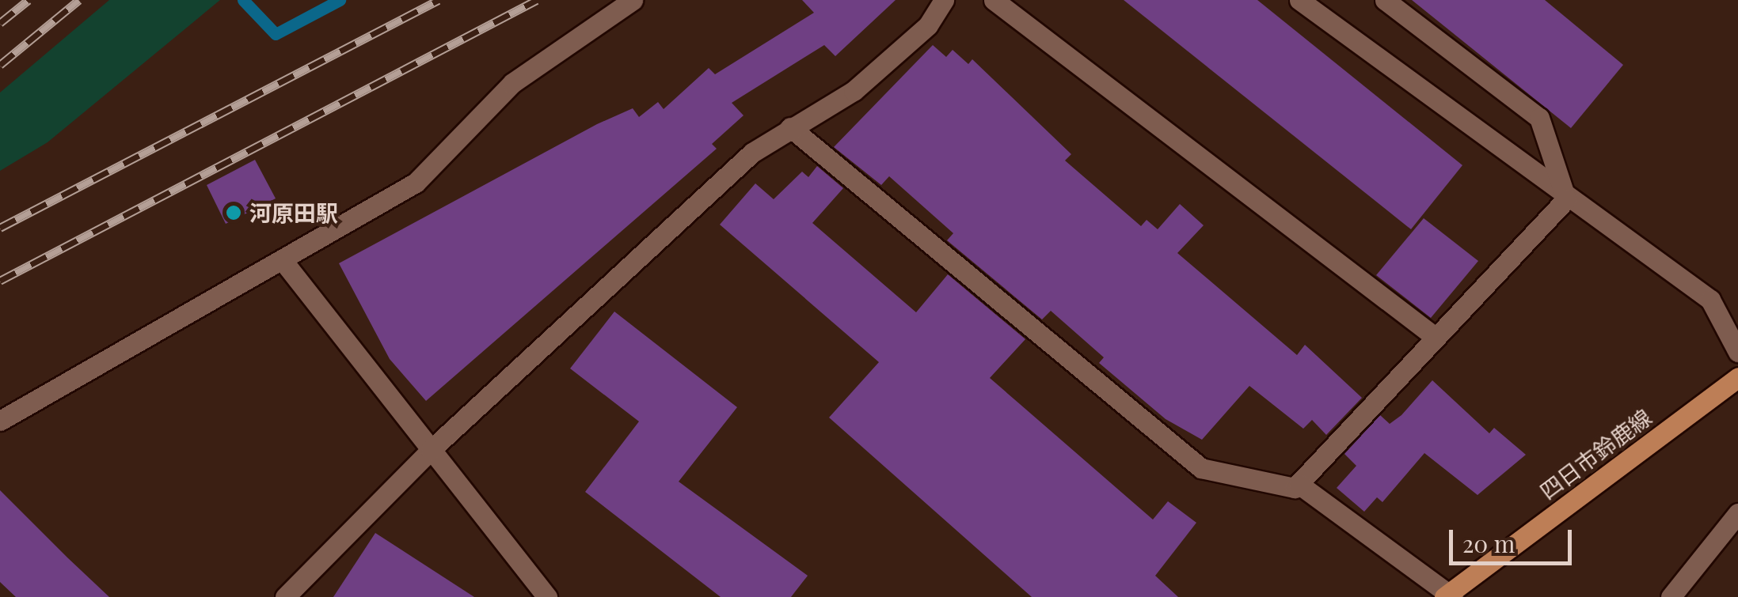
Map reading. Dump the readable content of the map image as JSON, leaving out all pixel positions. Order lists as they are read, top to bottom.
{
  "streets": {
    "main road": ["四日市鈴鹿線"]
  },
  "places": ["河原田駅"],
  "scale_bar": "20 m"
}
